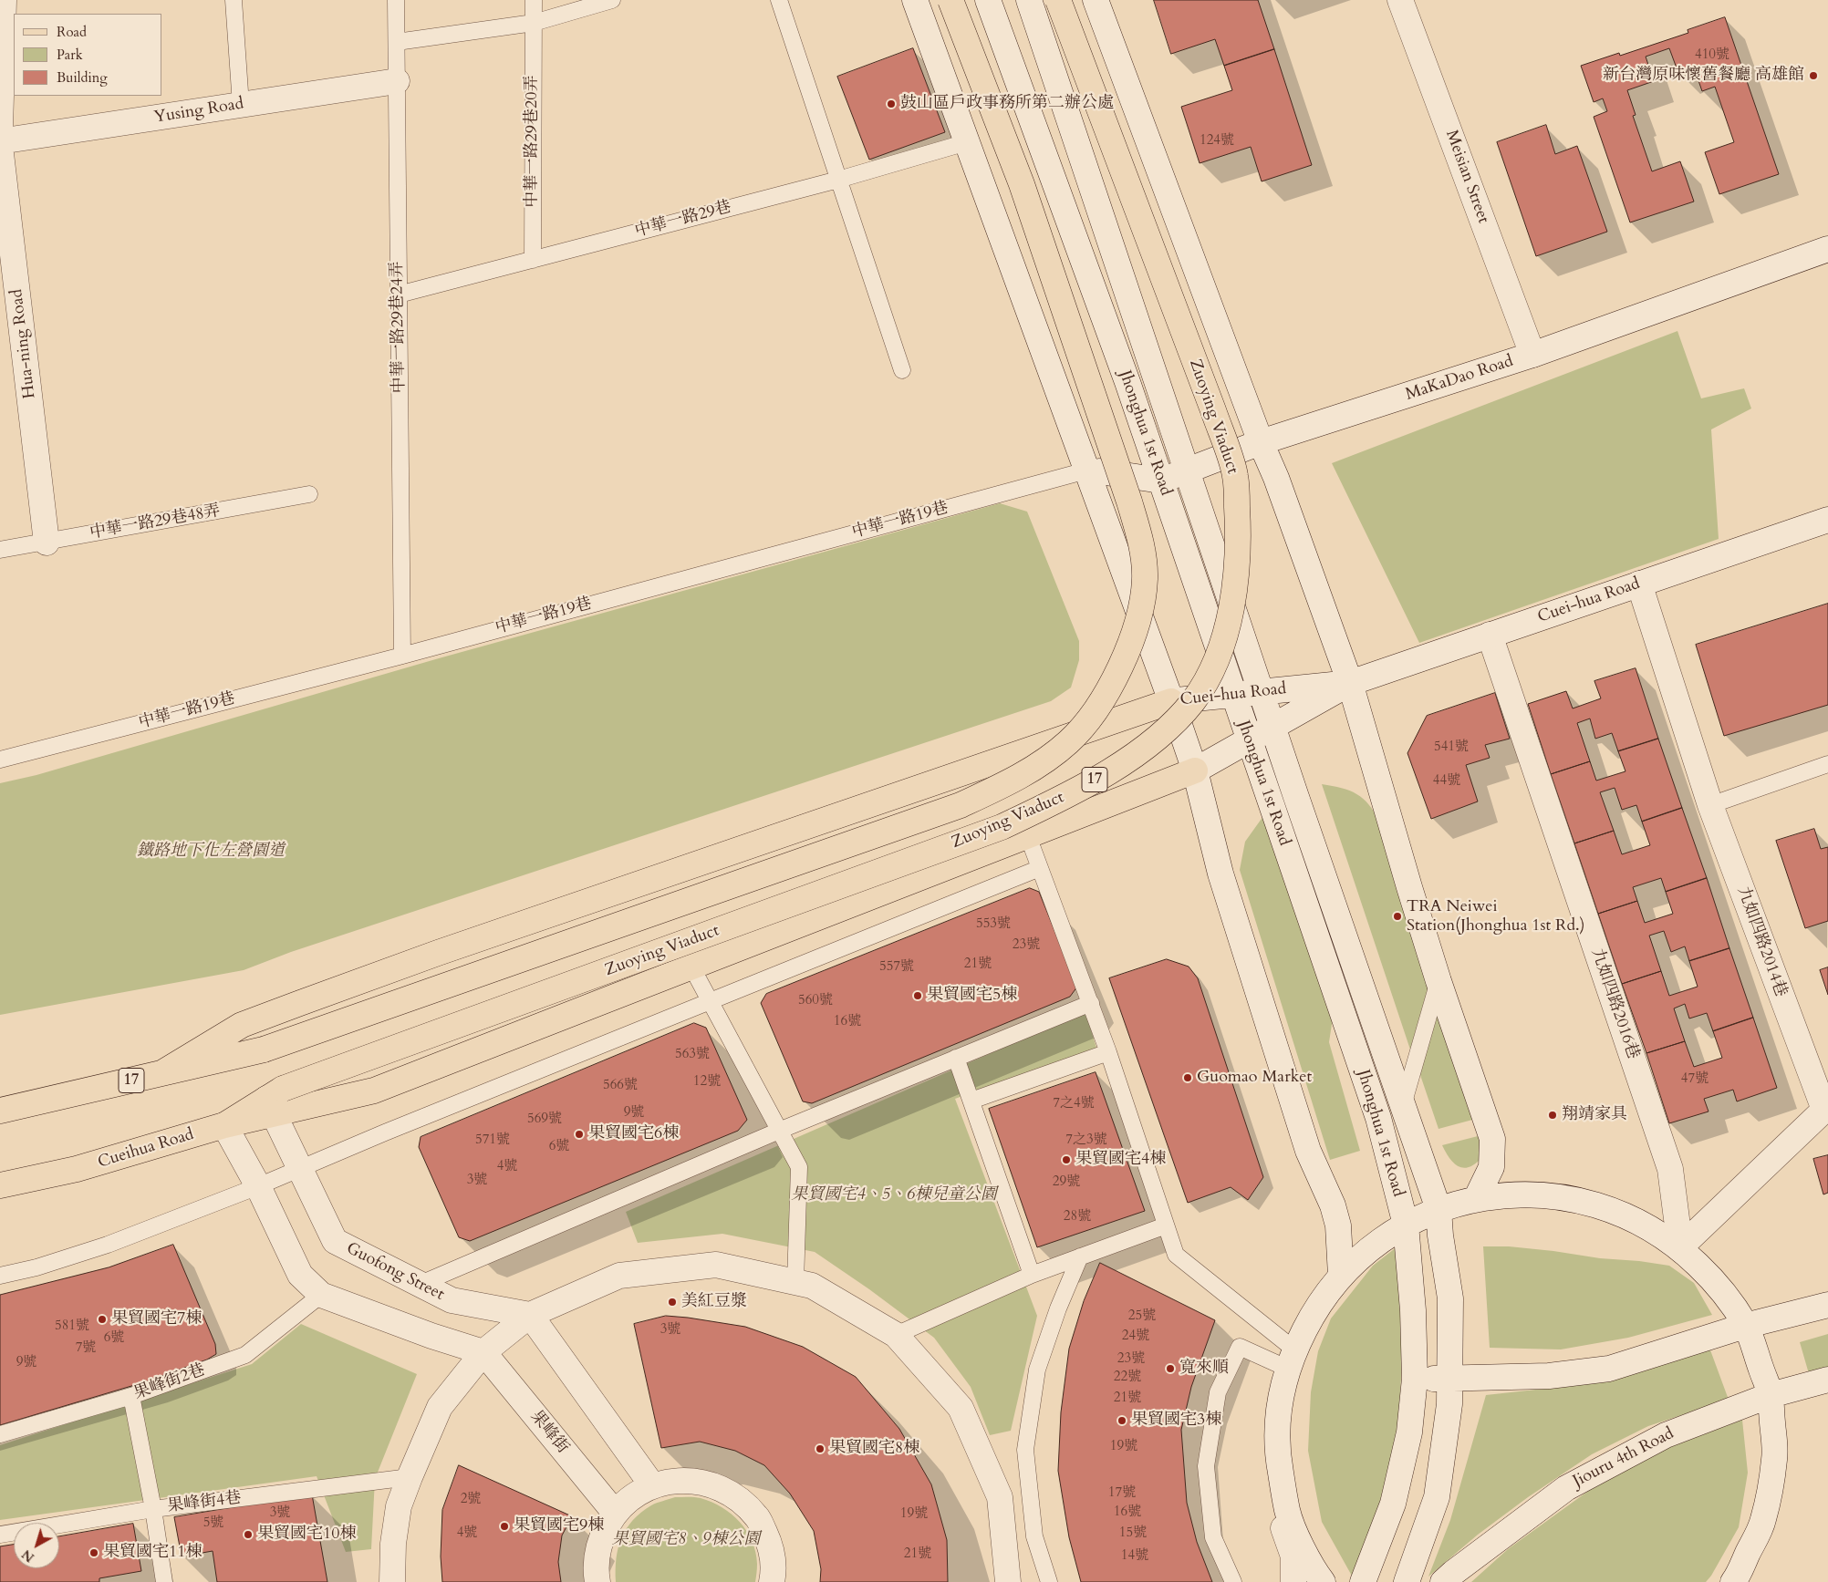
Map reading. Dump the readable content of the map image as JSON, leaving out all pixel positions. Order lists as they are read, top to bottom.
{
  "streets": {
    "main road": ["Zuoying Viaduct", "17", "Cueihua Road"],
    "street": [
      "Yusing Road",
      "Meisian Street",
      "Hua-ning Road",
      "MaKaDao Road",
      "Jhonghua 1st Road",
      "Cuei-hua Road",
      "九如四路2014巷",
      "九如四路2016巷",
      "Guofong Street",
      "果峰街",
      "Jiouru 4th Road"
    ],
    "lane": [
      "中華一路29巷20弄",
      "中華一路29巷",
      "中華一路29巷24弄",
      "中華一路19巷",
      "中華一路29巷48弄",
      "果峰街2巷",
      "果峰街4巷"
    ]
  },
  "crossings": [
    ["Yusing Road", "中華一路29巷24弄"],
    ["中華一路29巷20弄", "中華一路29巷"],
    ["Meisian Street", "MaKaDao Road"],
    ["中華一路29巷", "中華一路29巷24弄"],
    ["中華一路29巷24弄", "中華一路19巷"],
    ["Hua-ning Road", "中華一路29巷48弄"],
    ["MaKaDao Road", "Jhonghua 1st Road"],
    ["MaKaDao Road", "中華一路19巷"],
    ["Zuoying Viaduct", "17"],
    ["Zuoying Viaduct", "Cueihua Road"],
    ["Zuoying Viaduct", "Guofong Street"],
    ["Jhonghua 1st Road", "Cuei-hua Road"],
    ["Cuei-hua Road", "九如四路2014巷"],
    ["Cuei-hua Road", "九如四路2016巷"],
    ["九如四路2014巷", "九如四路2016巷"],
    ["Cueihua Road", "Guofong Street"]
  ],
  "parks": ["鐵路地下化左營園道", "果貿國宅4、5、6棟兒童公園", "果貿國宅8、9棟公園"],
  "places": [
    "新台灣原味懷舊餐廳 高雄館",
    "鼓山區戶政事務所第二辦公處",
    "TRA Neiwei Station(Jhonghua 1st Rd.)",
    "果貿國宅5棟",
    "Guomao Market",
    "翔靖家具",
    "果貿國宅6棟",
    "果貿國宅4棟",
    "美紅豆漿",
    "果貿國宅7棟",
    "寬來順",
    "果貿國宅3棟",
    "果貿國宅8棟",
    "果貿國宅9棟",
    "果貿國宅10棟",
    "果貿國宅11棟"
  ],
  "house_numbers": [
    "410號",
    "124號",
    "541號",
    "44號",
    "553號",
    "23號",
    "21號",
    "557號",
    "560號",
    "16號",
    "563號",
    "47號",
    "12號",
    "566號",
    "7之4號",
    "9號",
    "569號",
    "571號",
    "7之3號",
    "6號",
    "4號",
    "3號",
    "29號",
    "28號",
    "25號",
    "581號",
    "3號",
    "24號",
    "6號",
    "7號",
    "23號",
    "9號",
    "22號",
    "21號",
    "19號",
    "17號",
    "2號",
    "16號",
    "3號",
    "19號",
    "5號",
    "4號",
    "15號",
    "21號",
    "14號"
  ],
  "legend": ["Road", "Park", "Building"],
  "north": "bottom left"
}
